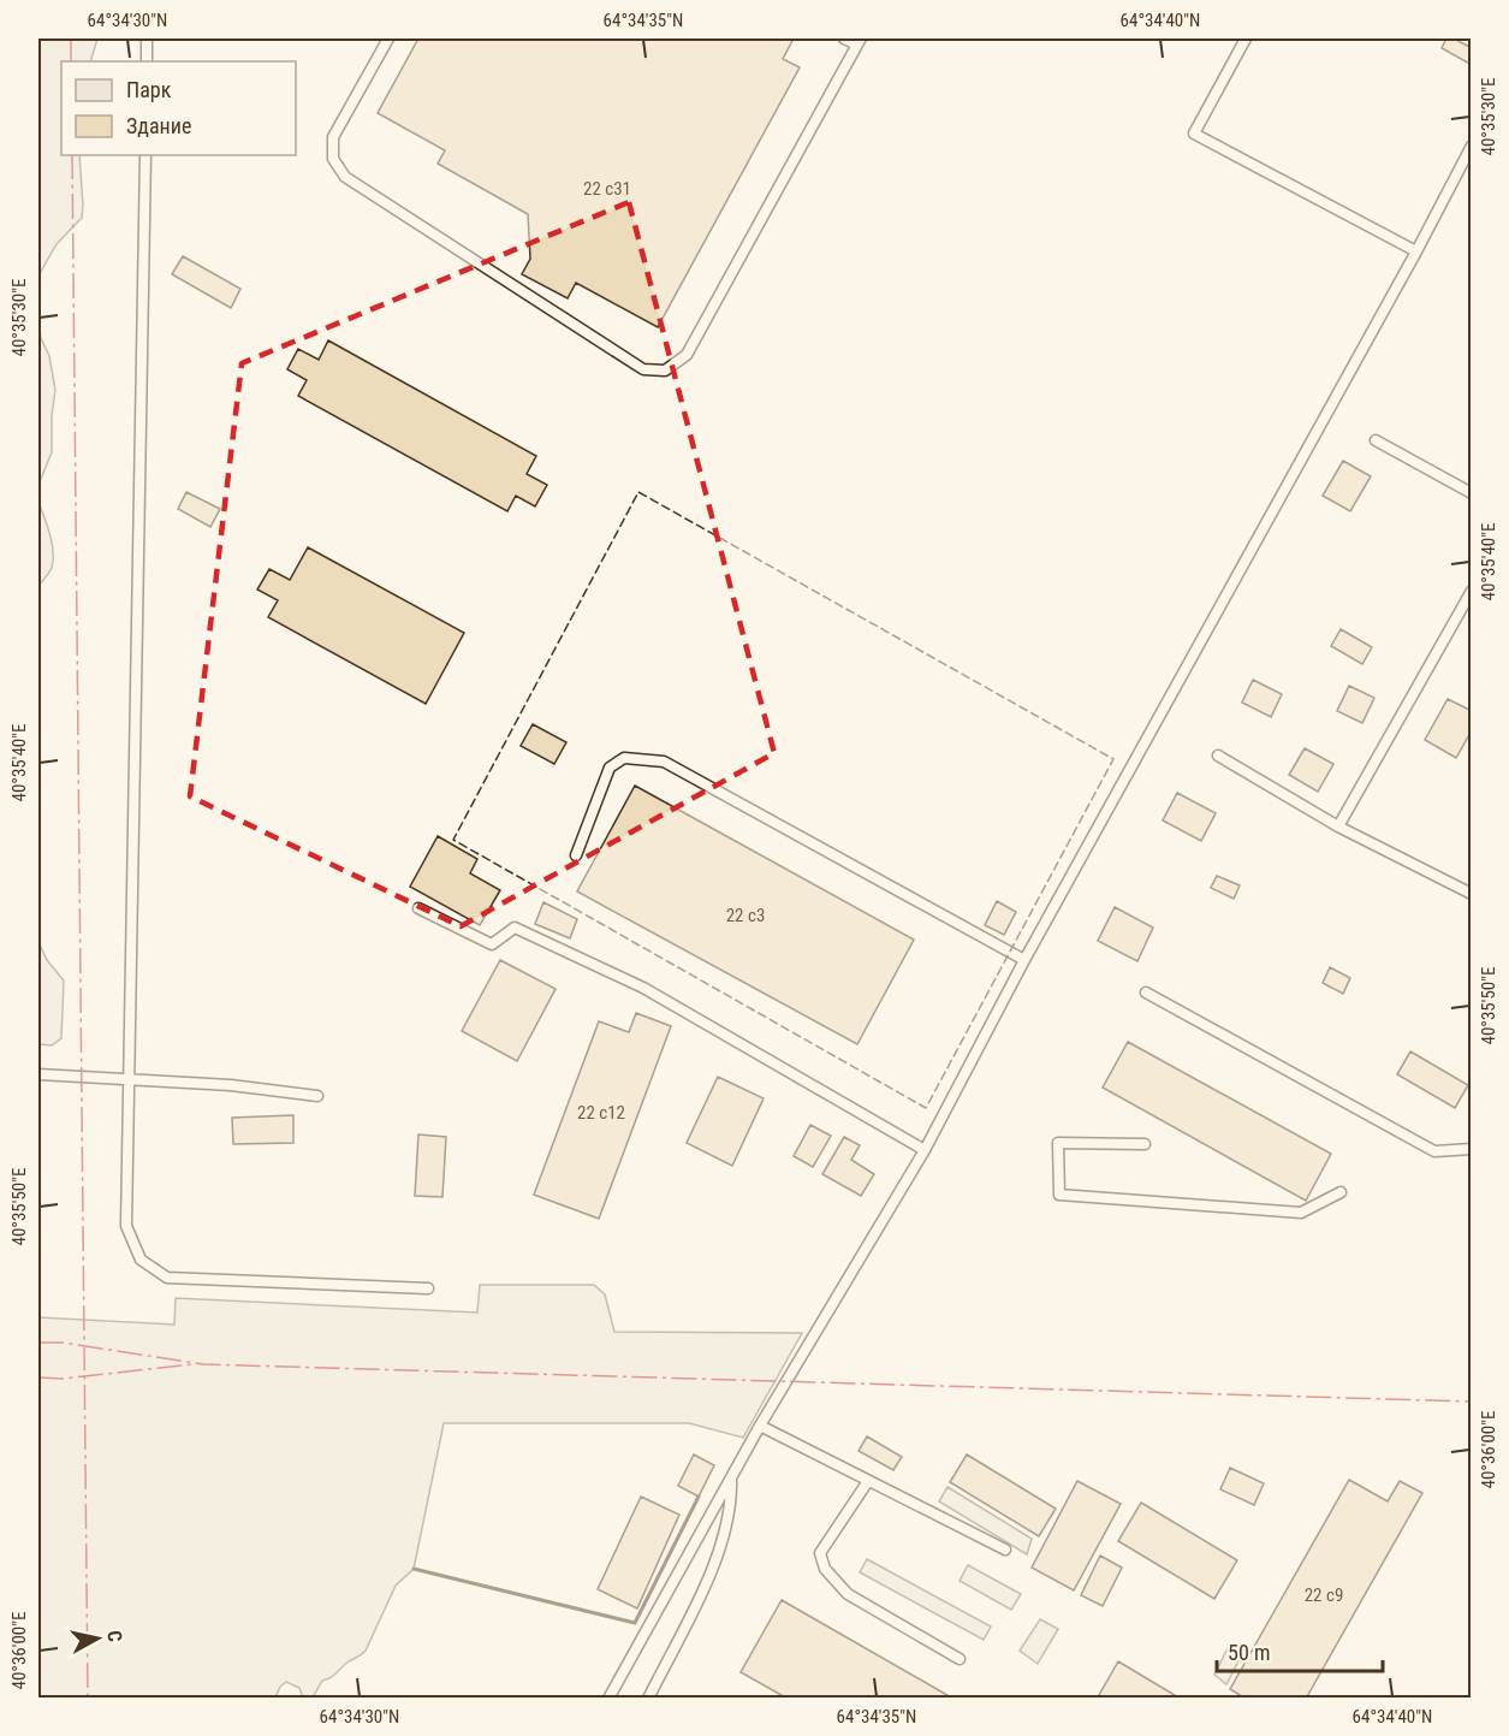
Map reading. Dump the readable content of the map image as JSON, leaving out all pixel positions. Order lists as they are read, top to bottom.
{
  "house_numbers": [
    "22 с31",
    "22 с3",
    "22 с12",
    "22 с9"
  ],
  "legend": ["Парк", "Здание"],
  "scale_bar": "50 m",
  "north": "right",
  "coordinates": [
    "64°34'30\"N",
    "64°34'35\"N",
    "64°34'40\"N",
    "40°35'30\"E",
    "40°35'40\"E",
    "40°35'50\"E",
    "40°36'00\"E"
  ]
}
